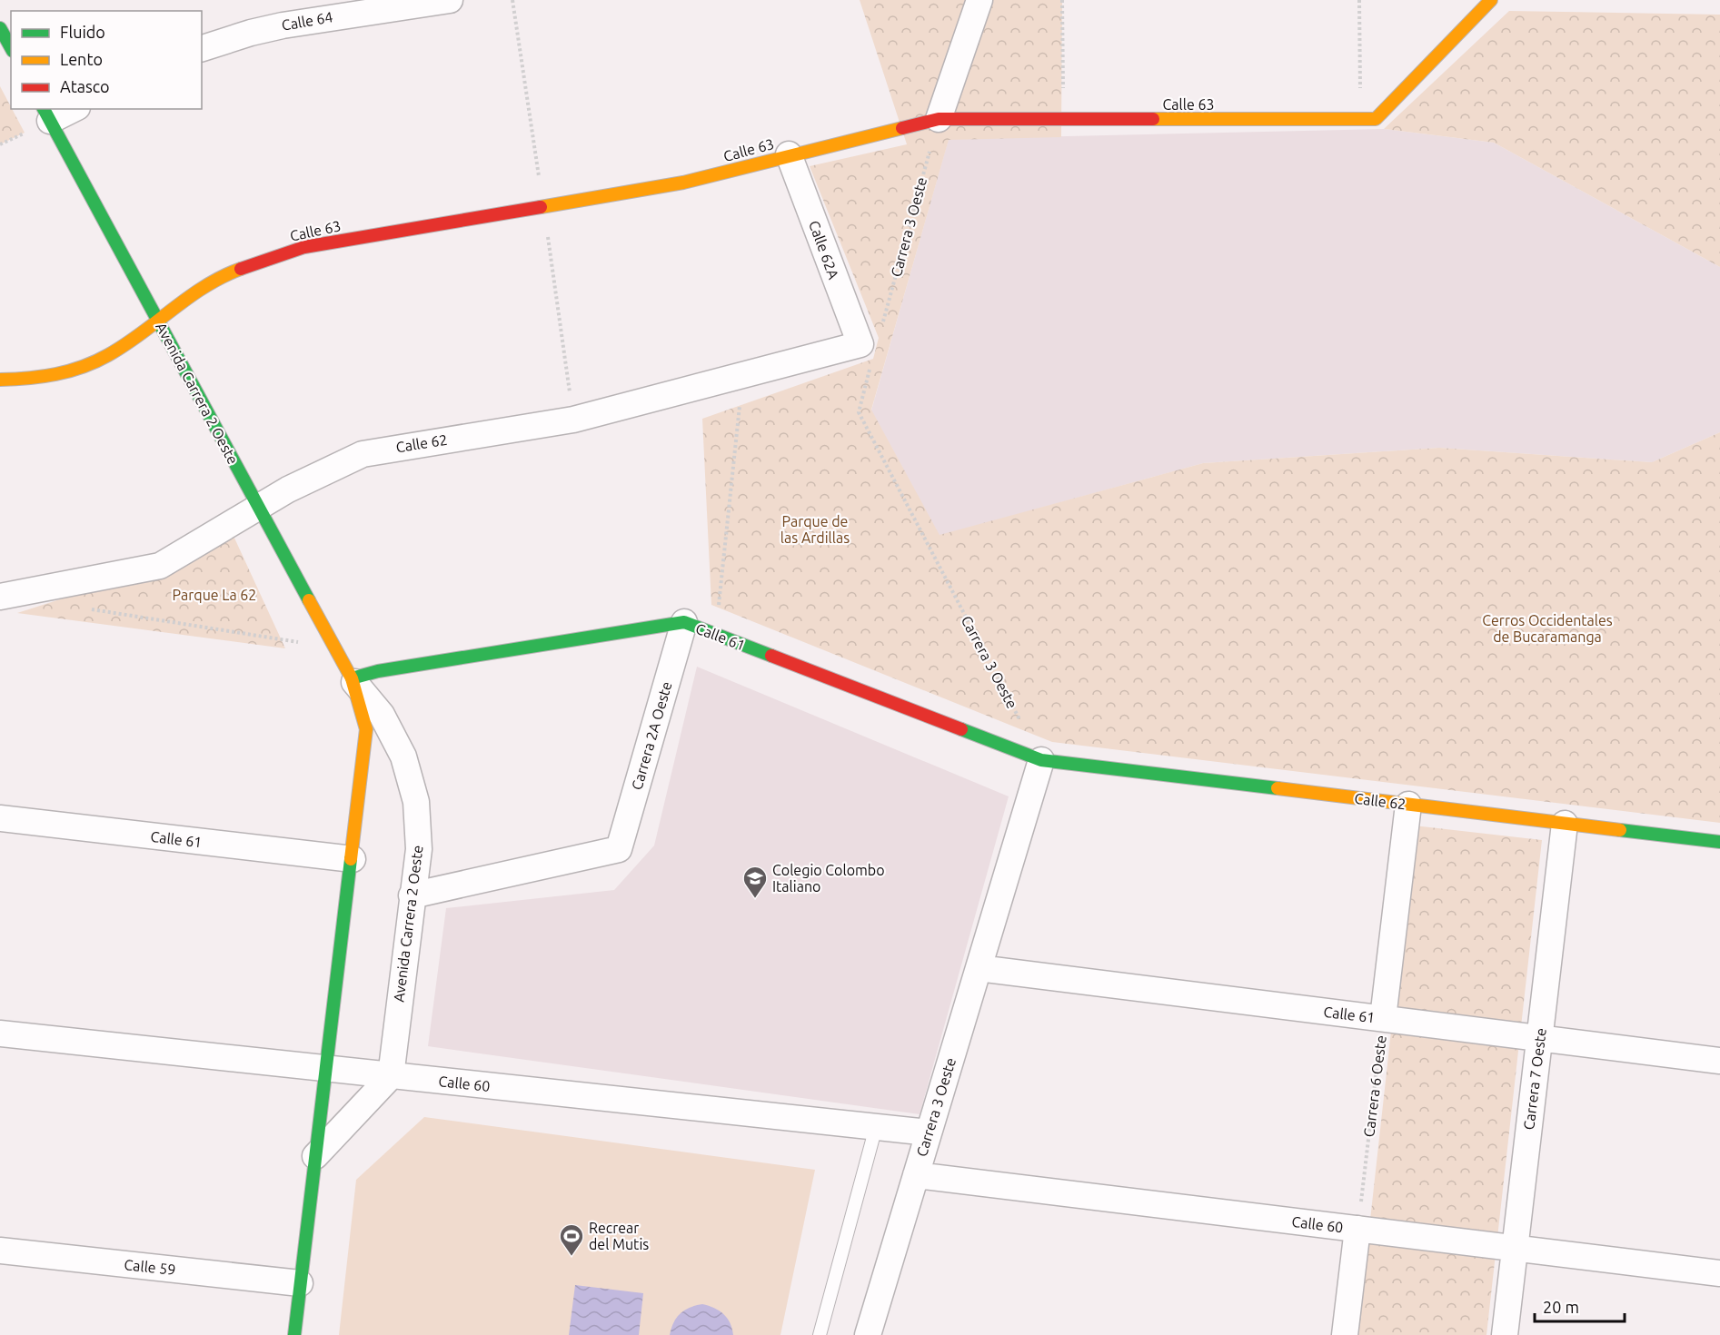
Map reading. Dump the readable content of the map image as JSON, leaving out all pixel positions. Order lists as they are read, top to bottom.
{
  "streets": {
    "street": [
      "Calle 64",
      "Calle 63",
      "Carrera 3 Oeste",
      "Calle 62A",
      "Avenida Carrera 2 Oeste",
      "Calle 62",
      "Calle 61",
      "Carrera 2A Oeste",
      "Carrera 7 Oeste",
      "Calle 60",
      "Carrera 6 Oeste",
      "Calle 59"
    ]
  },
  "crossings": [
    ["Calle 63", "Carrera 3 Oeste"],
    ["Calle 63", "Calle 62A"],
    ["Calle 63", "Avenida Carrera 2 Oeste"],
    ["Carrera 3 Oeste", "Calle 62"],
    ["Carrera 3 Oeste", "Calle 61"],
    ["Carrera 3 Oeste", "Calle 60"],
    ["Calle 62A", "Calle 62"],
    ["Avenida Carrera 2 Oeste", "Calle 62"],
    ["Avenida Carrera 2 Oeste", "Calle 61"],
    ["Avenida Carrera 2 Oeste", "Carrera 2A Oeste"],
    ["Avenida Carrera 2 Oeste", "Calle 60"],
    ["Avenida Carrera 2 Oeste", "Calle 59"],
    ["Calle 62", "Calle 61"],
    ["Calle 62", "Carrera 7 Oeste"],
    ["Calle 62", "Carrera 6 Oeste"],
    ["Calle 61", "Carrera 2A Oeste"],
    ["Calle 61", "Carrera 7 Oeste"],
    ["Calle 61", "Carrera 6 Oeste"],
    ["Carrera 7 Oeste", "Calle 60"],
    ["Calle 60", "Carrera 6 Oeste"]
  ],
  "parks": ["Parque de las Ardillas", "Parque La 62", "Cerros Occidentales de Bucaramanga"],
  "places": {
    "school or university": ["Colegio Colombo Italiano"],
    "sports": ["Recrear del Mutis"]
  },
  "legend": ["Fluido", "Lento", "Atasco"],
  "scale_bar": "20 m"
}
